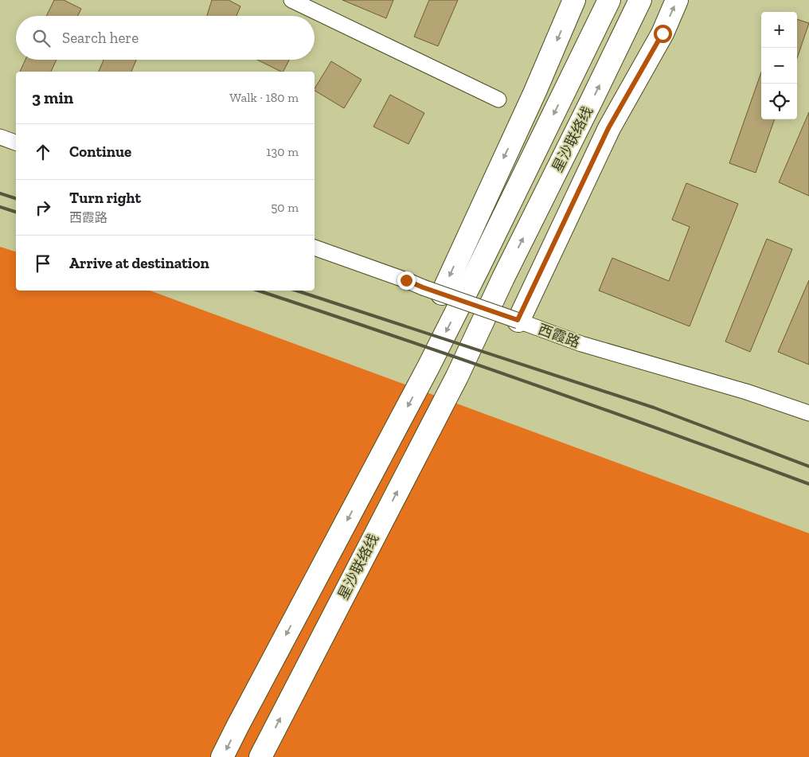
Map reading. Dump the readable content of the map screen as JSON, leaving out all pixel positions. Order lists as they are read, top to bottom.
{
  "streets": {
    "main road": ["星沙联络线"],
    "street": ["西霞路"]
  },
  "page": {
    "map_buttons": ["+", "−"],
    "search": "Search here",
    "heading": ["3 min", "Walk · 180 m"],
    "list": [
      ["Continue", "130 m"],
      ["Turn right", "西霞路", "50 m"],
      "Arrive at destination"
    ]
  }
}
